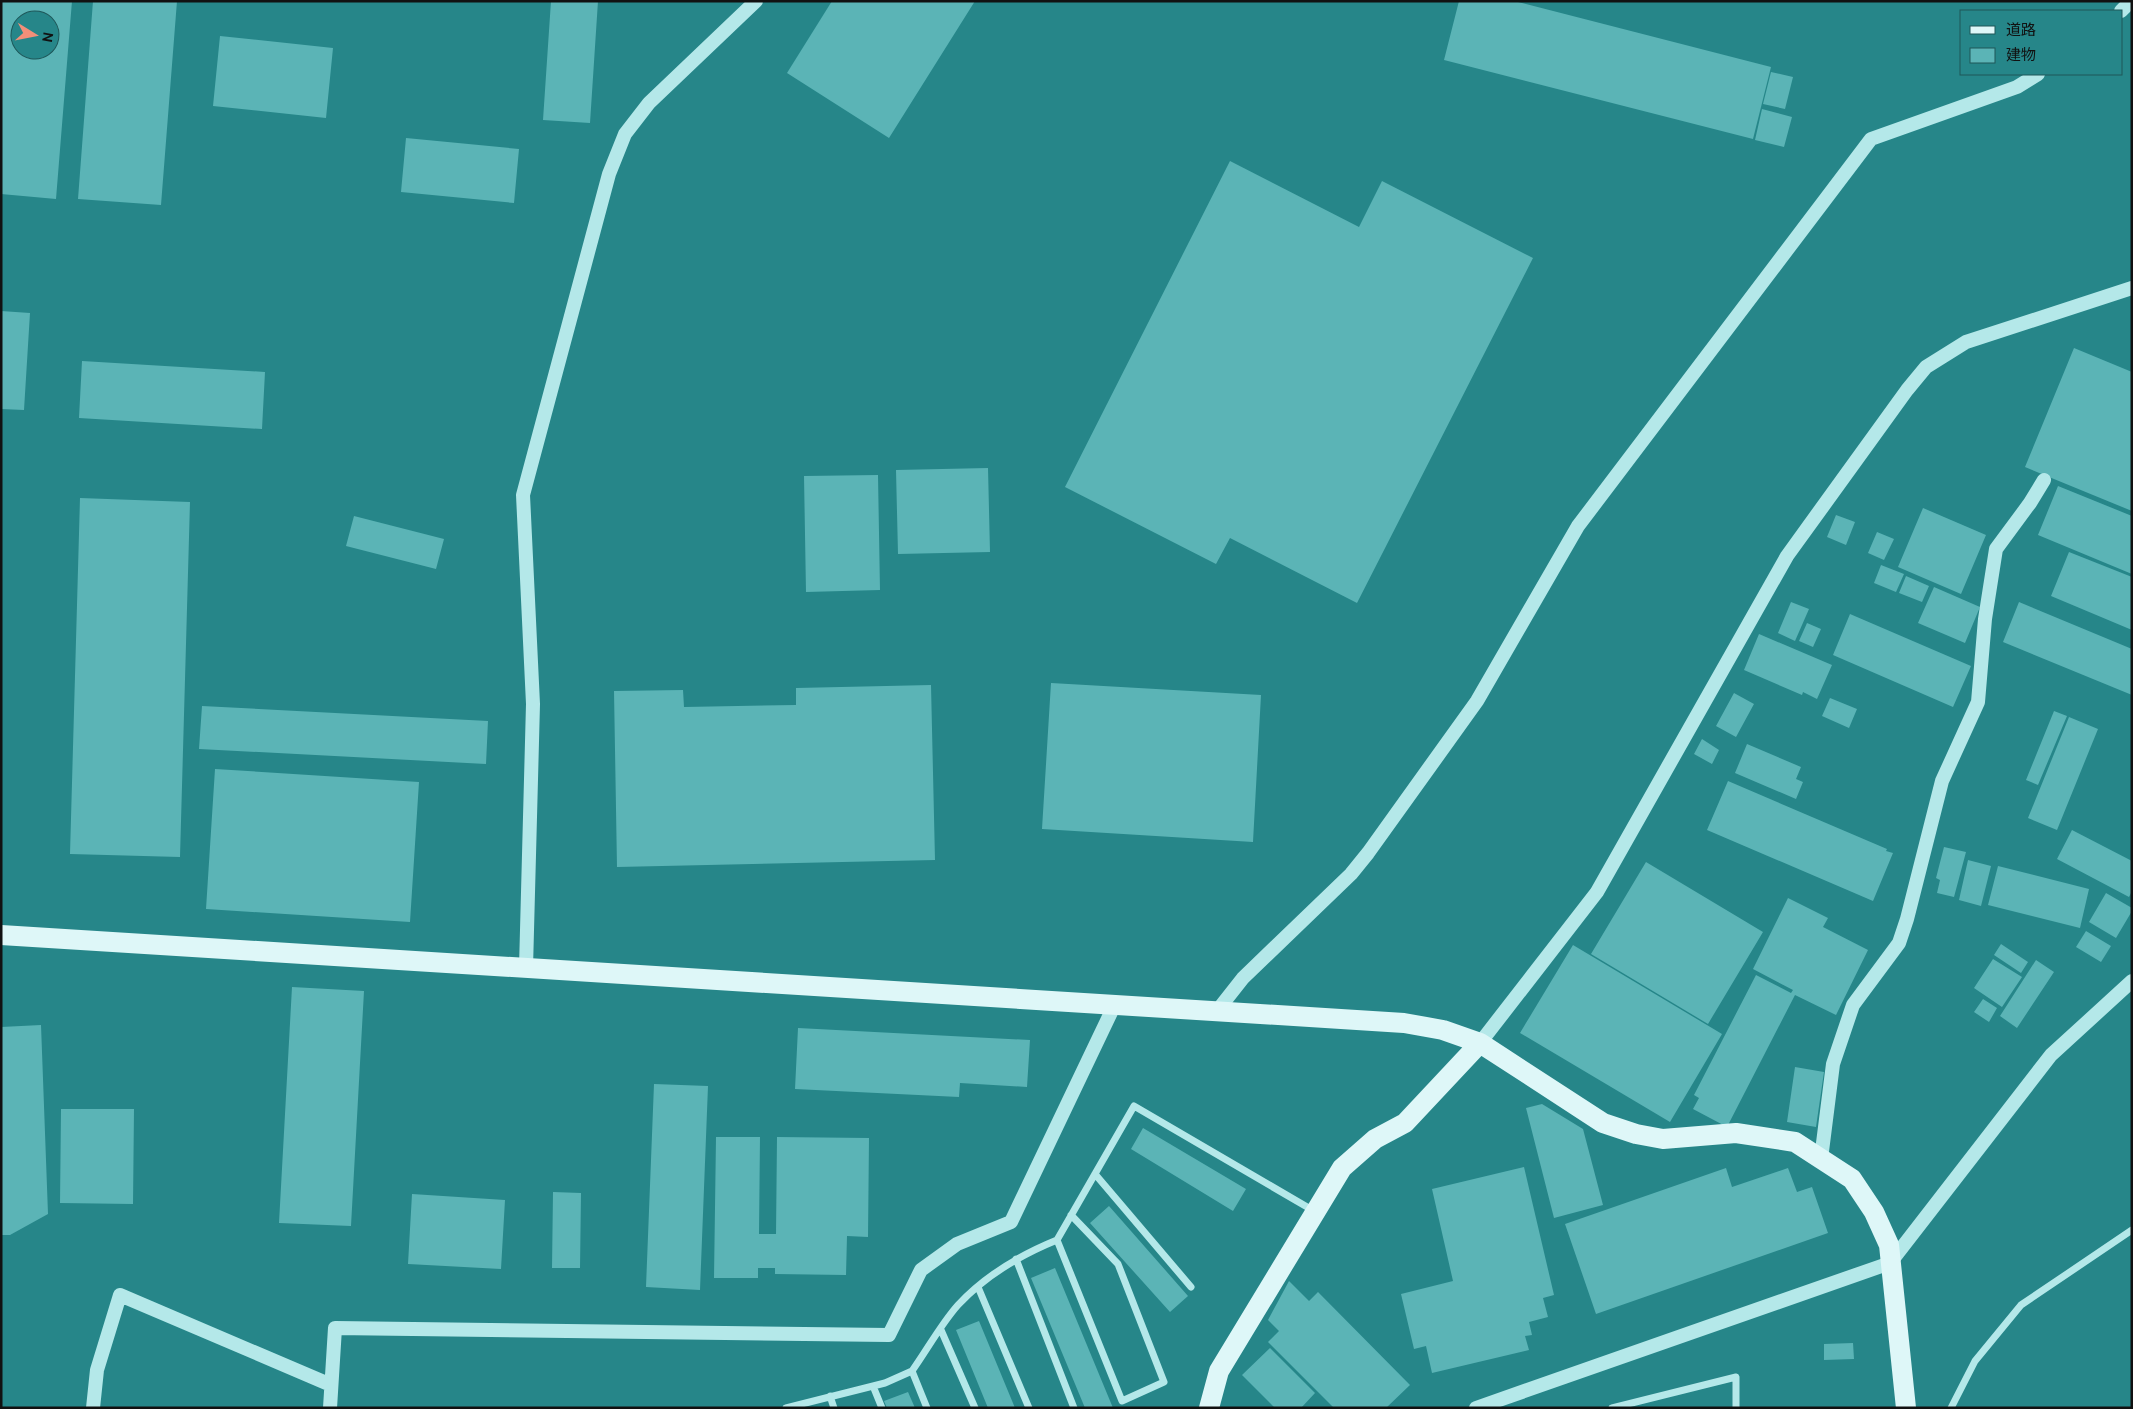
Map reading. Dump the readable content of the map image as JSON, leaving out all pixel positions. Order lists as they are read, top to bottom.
{
  "legend": ["道路", "建物"],
  "north": "right"
}
